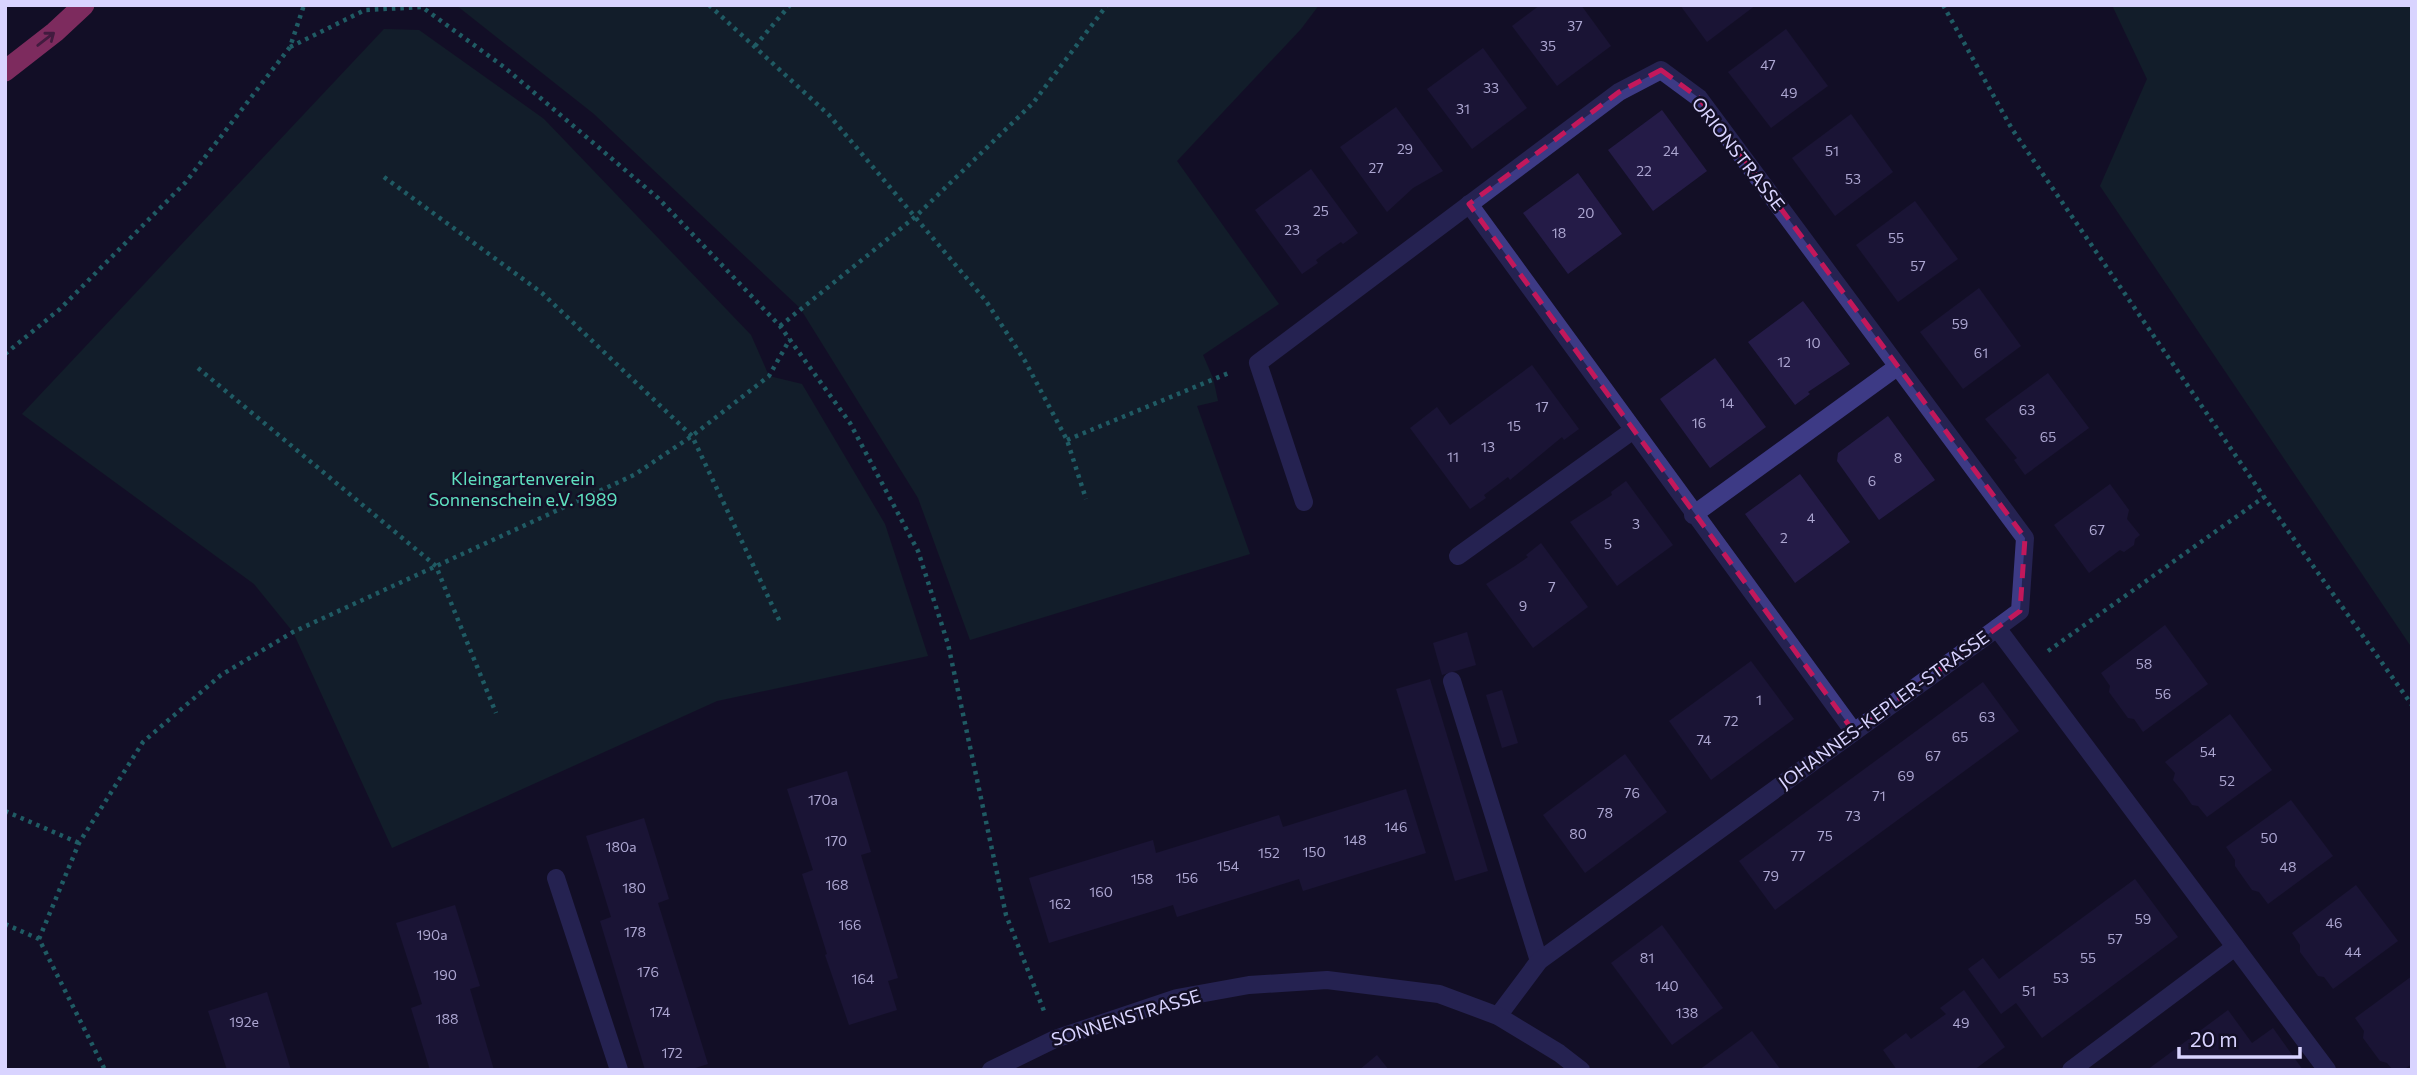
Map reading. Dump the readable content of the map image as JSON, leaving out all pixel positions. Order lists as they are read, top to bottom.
{
  "streets": {
    "street": ["ORIONSTRASSE", "JOHANNES-KEPLER-STRASSE", "SONNENSTRASSE"]
  },
  "crossings": [
    ["ORIONSTRASSE", "JOHANNES-KEPLER-STRASSE"],
    ["JOHANNES-KEPLER-STRASSE", "SONNENSTRASSE"]
  ],
  "parks": ["Kleingartenverein Sonnenschein e.V. 1989"],
  "house_numbers": [
    "37",
    "35",
    "47",
    "33",
    "49",
    "31",
    "29",
    "24",
    "51",
    "27",
    "22",
    "53",
    "25",
    "20",
    "23",
    "18",
    "55",
    "57",
    "59",
    "10",
    "61",
    "12",
    "14",
    "17",
    "63",
    "16",
    "15",
    "65",
    "13",
    "11",
    "8",
    "6",
    "4",
    "3",
    "67",
    "2",
    "5",
    "7",
    "9",
    "58",
    "56",
    "1",
    "63",
    "72",
    "65",
    "74",
    "54",
    "67",
    "69",
    "52",
    "76",
    "71",
    "170a",
    "78",
    "73",
    "146",
    "80",
    "75",
    "50",
    "148",
    "170",
    "180a",
    "150",
    "152",
    "77",
    "154",
    "48",
    "79",
    "156",
    "158",
    "168",
    "180",
    "160",
    "162",
    "59",
    "46",
    "166",
    "178",
    "190a",
    "57",
    "44",
    "81",
    "55",
    "176",
    "190",
    "53",
    "164",
    "140",
    "51",
    "174",
    "138",
    "188",
    "192e",
    "49",
    "172"
  ],
  "scale_bar": "20 m"
}
